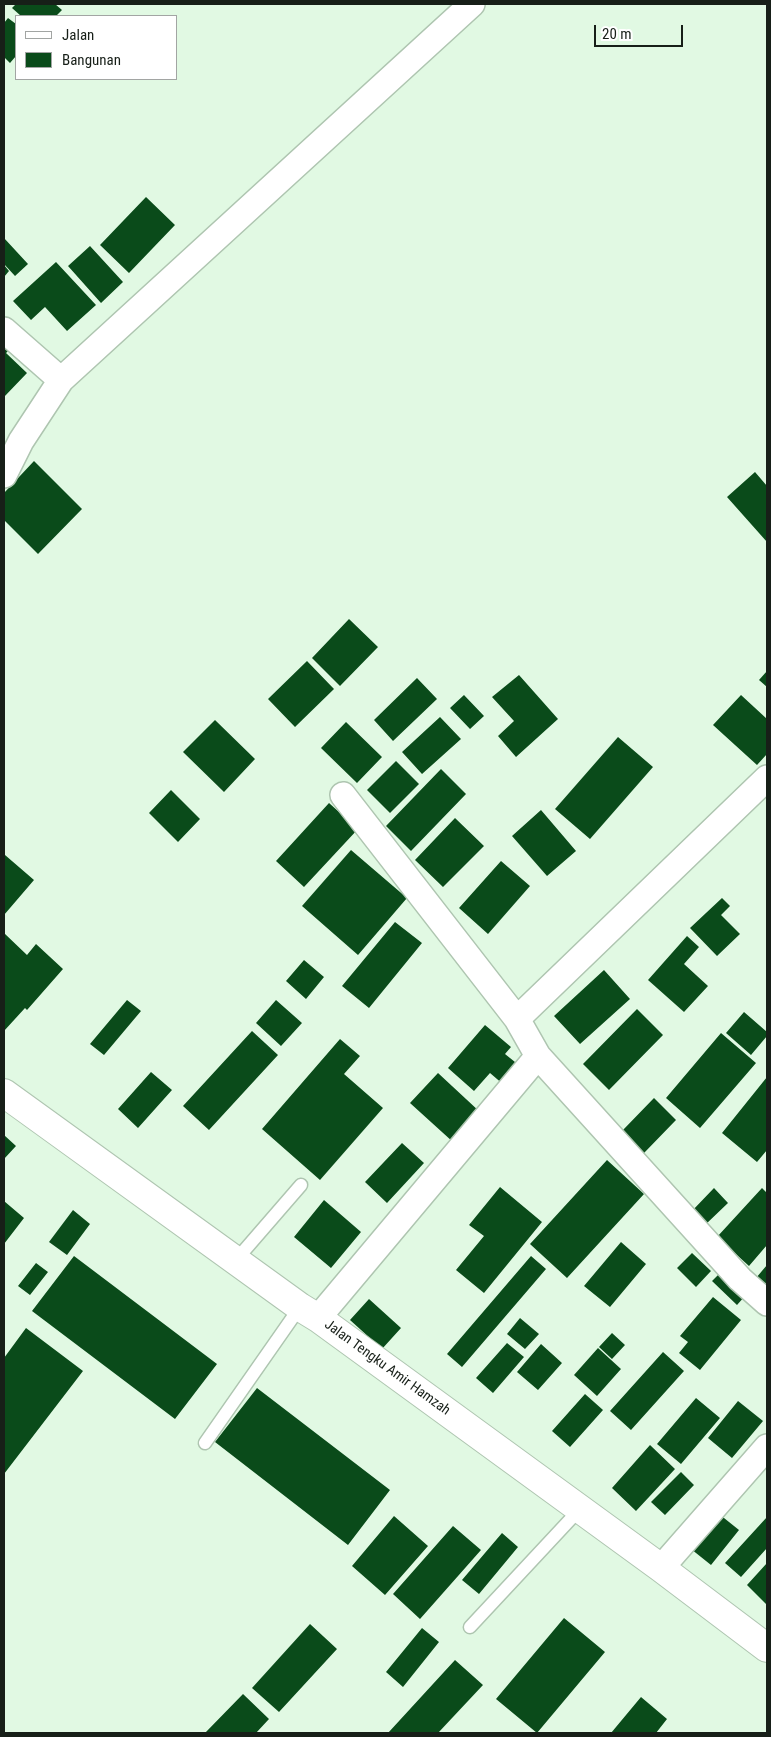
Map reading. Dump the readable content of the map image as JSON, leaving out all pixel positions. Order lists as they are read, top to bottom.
{
  "streets": {
    "highway": ["Jalan Tengku Amir Hamzah"]
  },
  "legend": ["Jalan", "Bangunan"],
  "scale_bar": "20 m"
}
